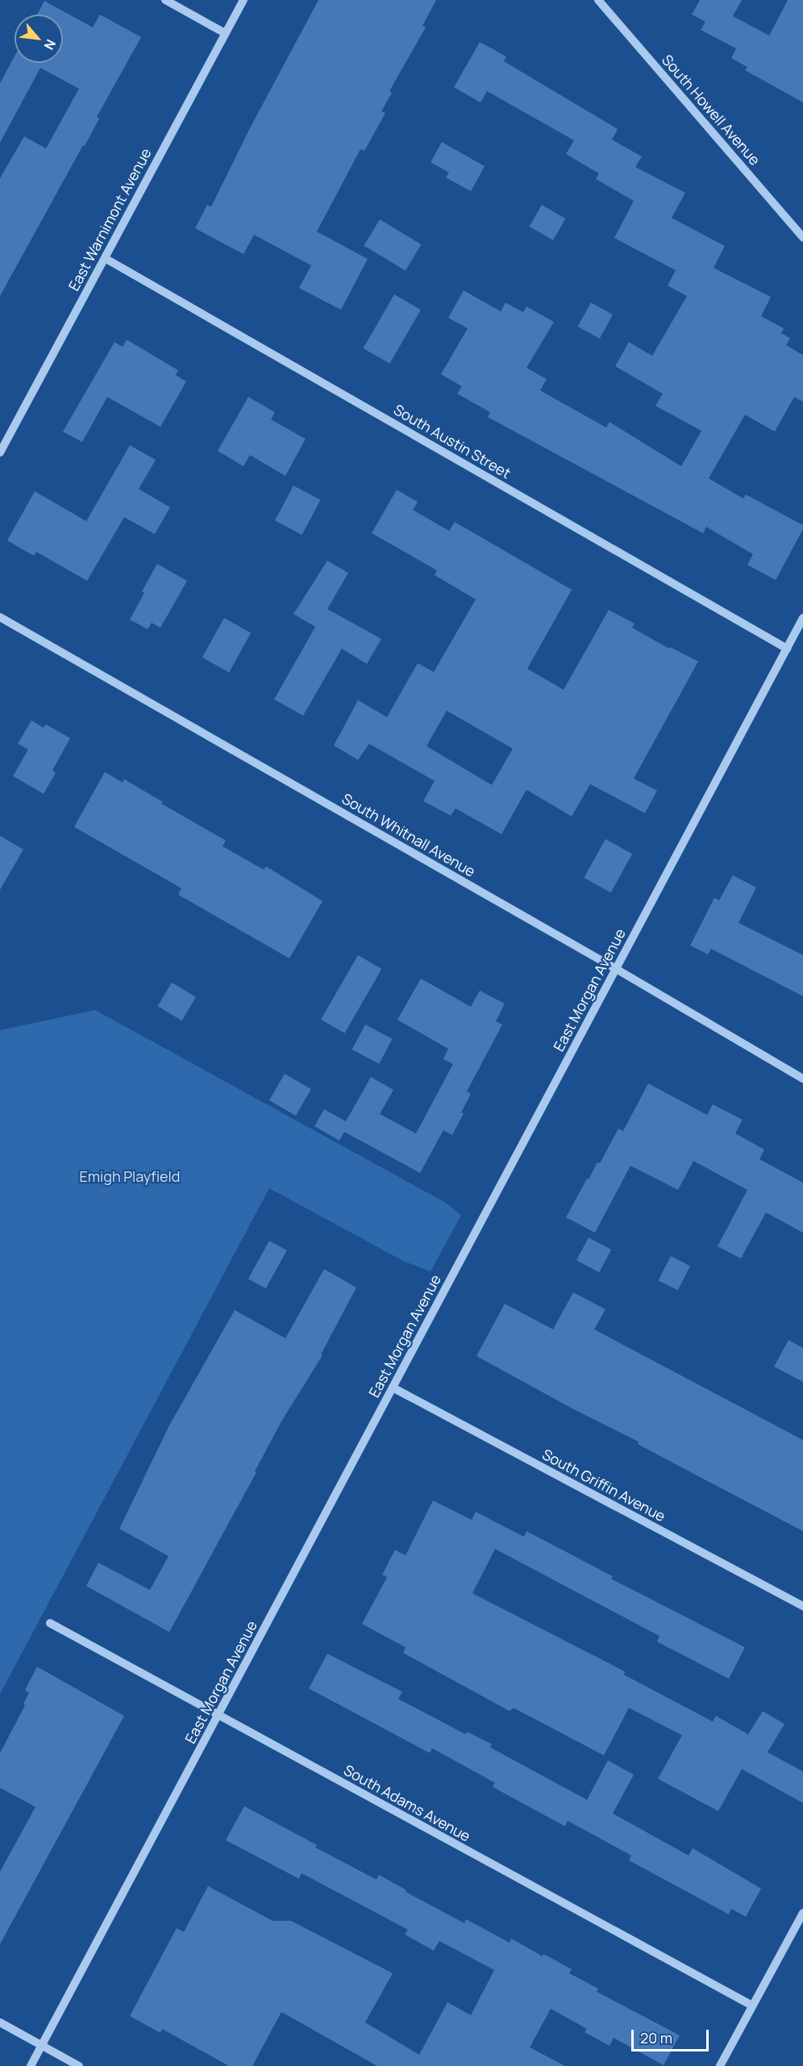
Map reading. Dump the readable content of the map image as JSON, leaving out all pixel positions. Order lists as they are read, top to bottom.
{
  "streets": {
    "street": [
      "South Howell Avenue",
      "East Warnimont Avenue",
      "South Austin Street",
      "South Whitnall Avenue",
      "East Morgan Avenue",
      "South Griffin Avenue",
      "South Adams Avenue"
    ]
  },
  "crossings": [
    ["East Warnimont Avenue", "South Austin Street"],
    ["South Austin Street", "East Morgan Avenue"],
    ["South Whitnall Avenue", "East Morgan Avenue"],
    ["East Morgan Avenue", "South Griffin Avenue"],
    ["East Morgan Avenue", "South Adams Avenue"]
  ],
  "parks": ["Emigh Playfield"],
  "scale_bar": "20 m",
  "north": "bottom right"
}
